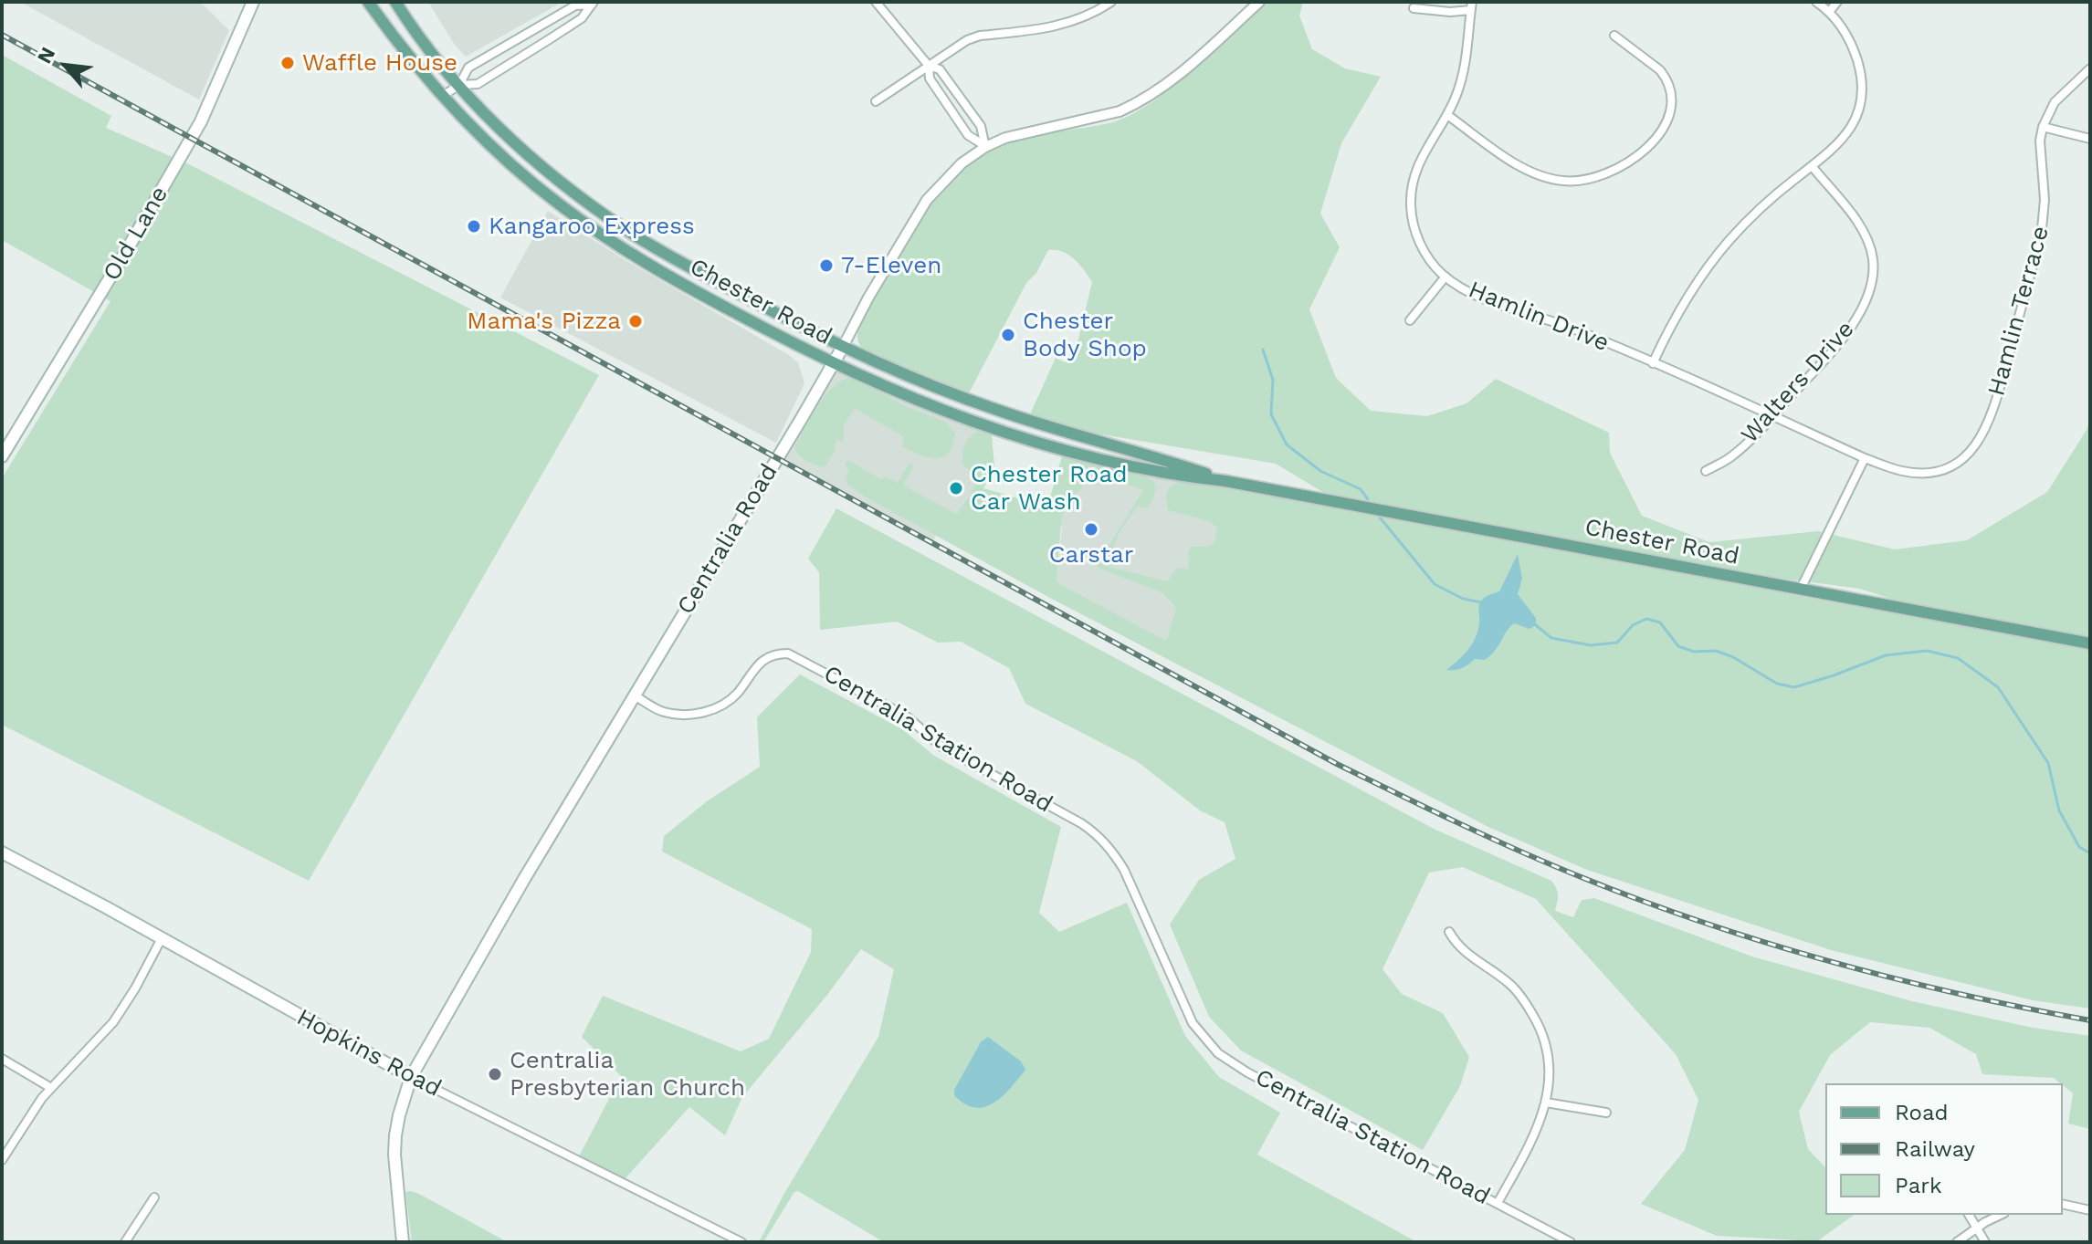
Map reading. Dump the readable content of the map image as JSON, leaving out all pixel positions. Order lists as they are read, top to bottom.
{
  "streets": {
    "main road": [
      "Old Lane",
      "Chester Road",
      "Centralia Road",
      "Hopkins Road"
    ],
    "street": [
      "Hamlin Terrace",
      "Hamlin Drive",
      "Walters Drive",
      "Centralia Station Road"
    ]
  },
  "crossings": [
    ["Chester Road", "Centralia Road"],
    ["Hamlin Terrace", "Hamlin Drive"],
    ["Hamlin Drive", "Walters Drive"],
    ["Centralia Road", "Centralia Station Road"],
    ["Centralia Road", "Hopkins Road"]
  ],
  "places": [
    "Waffle House",
    "Kangaroo Express",
    "7-Eleven",
    "Mama's Pizza",
    "Chester Body Shop",
    "Chester Road Car Wash",
    "Carstar",
    "Centralia Presbyterian Church"
  ],
  "legend": ["Road", "Railway", "Park"],
  "north": "top left"
}
